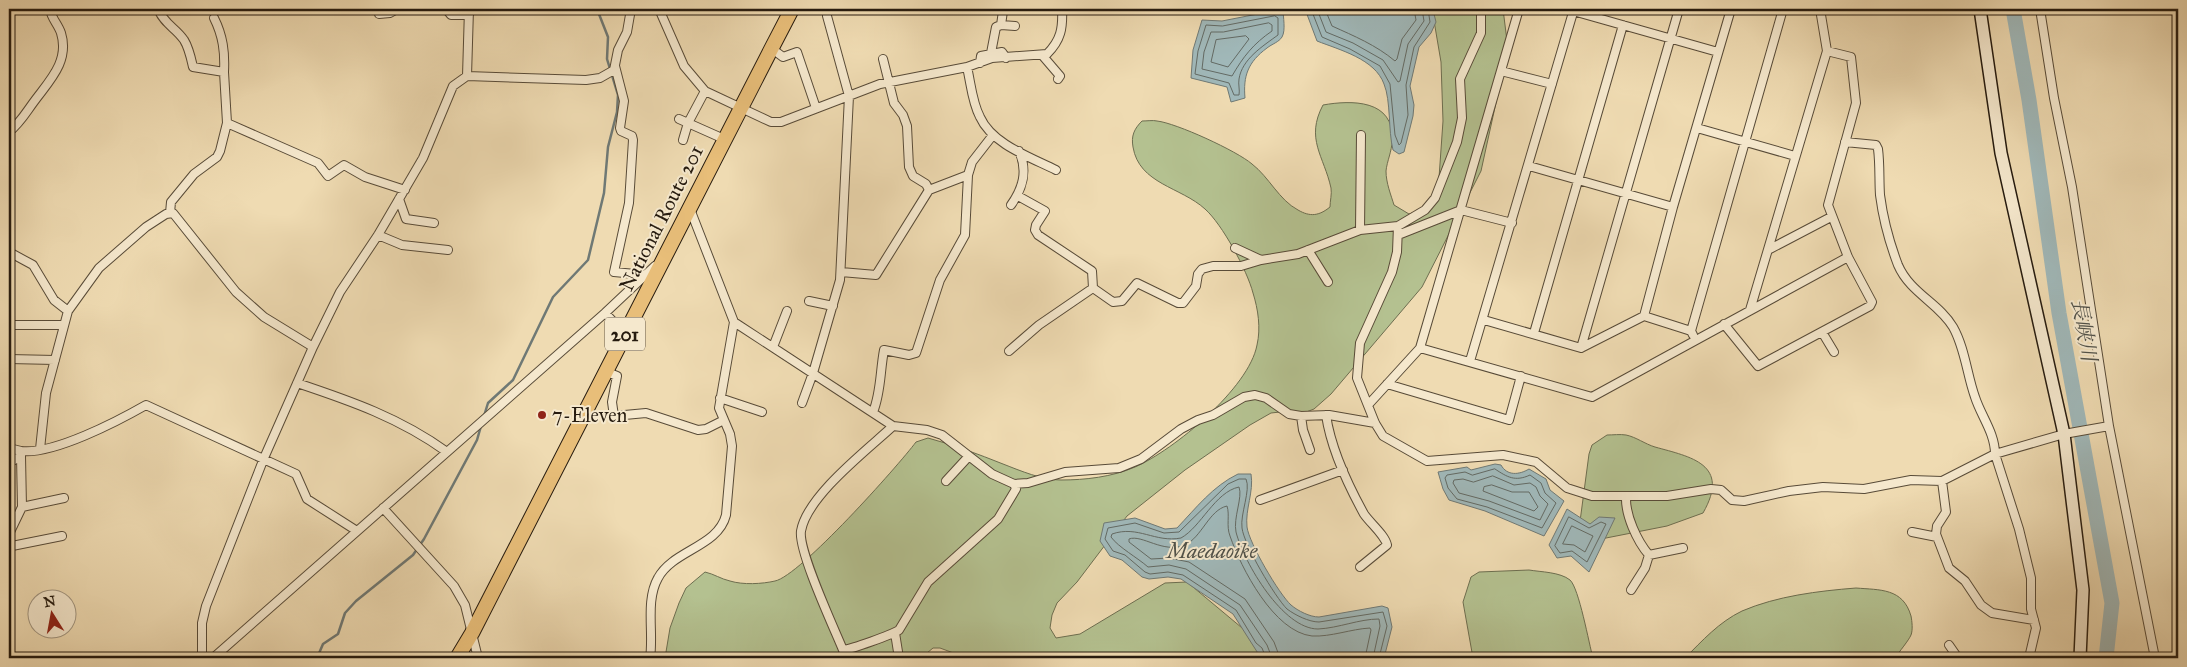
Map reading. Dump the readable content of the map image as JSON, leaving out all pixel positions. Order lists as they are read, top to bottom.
{
  "streets": {
    "highway": ["National Route 201", "201"]
  },
  "water": ["長峡川", "Maedaoike"],
  "places": ["7-Eleven"],
  "north": "top"
}
